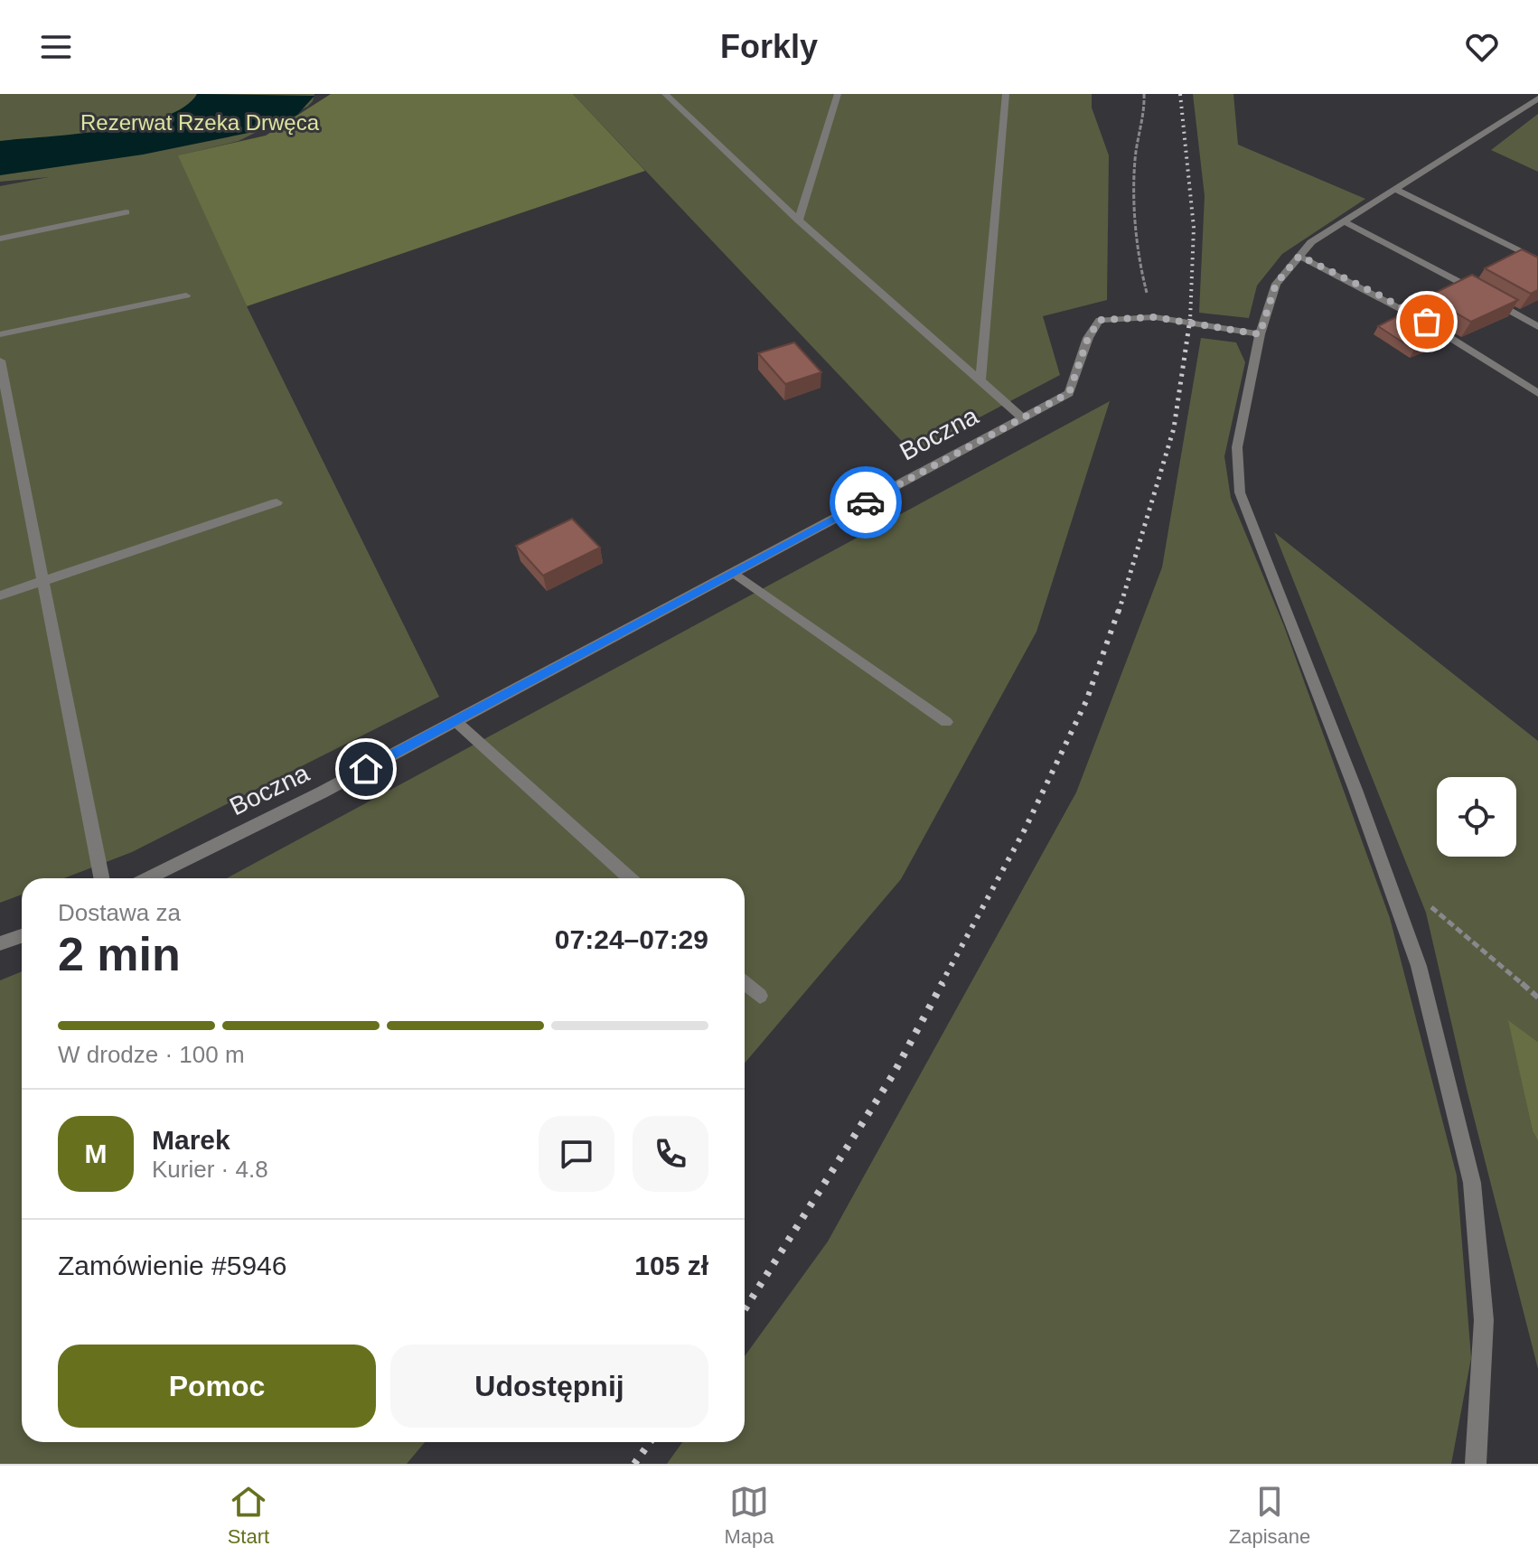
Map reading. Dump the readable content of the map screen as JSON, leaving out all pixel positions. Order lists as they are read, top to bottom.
{
  "streets": {
    "street": ["Boczna"]
  },
  "parks": ["Rezerwat Rzeka Drwęca"],
  "page": {
    "header": "Forkly",
    "heading": ["2 min", "Dostawa za", "07:24–07:29"],
    "panel": [
      "Marek",
      "Kurier · 4.8",
      "Zamówienie #5946",
      "105 zł"
    ],
    "bar": "W drodze · 100 m",
    "round": "M",
    "buttons": ["Pomoc", "Udostępnij"],
    "tabs": ["Start", "Mapa", "Zapisane"]
  }
}
